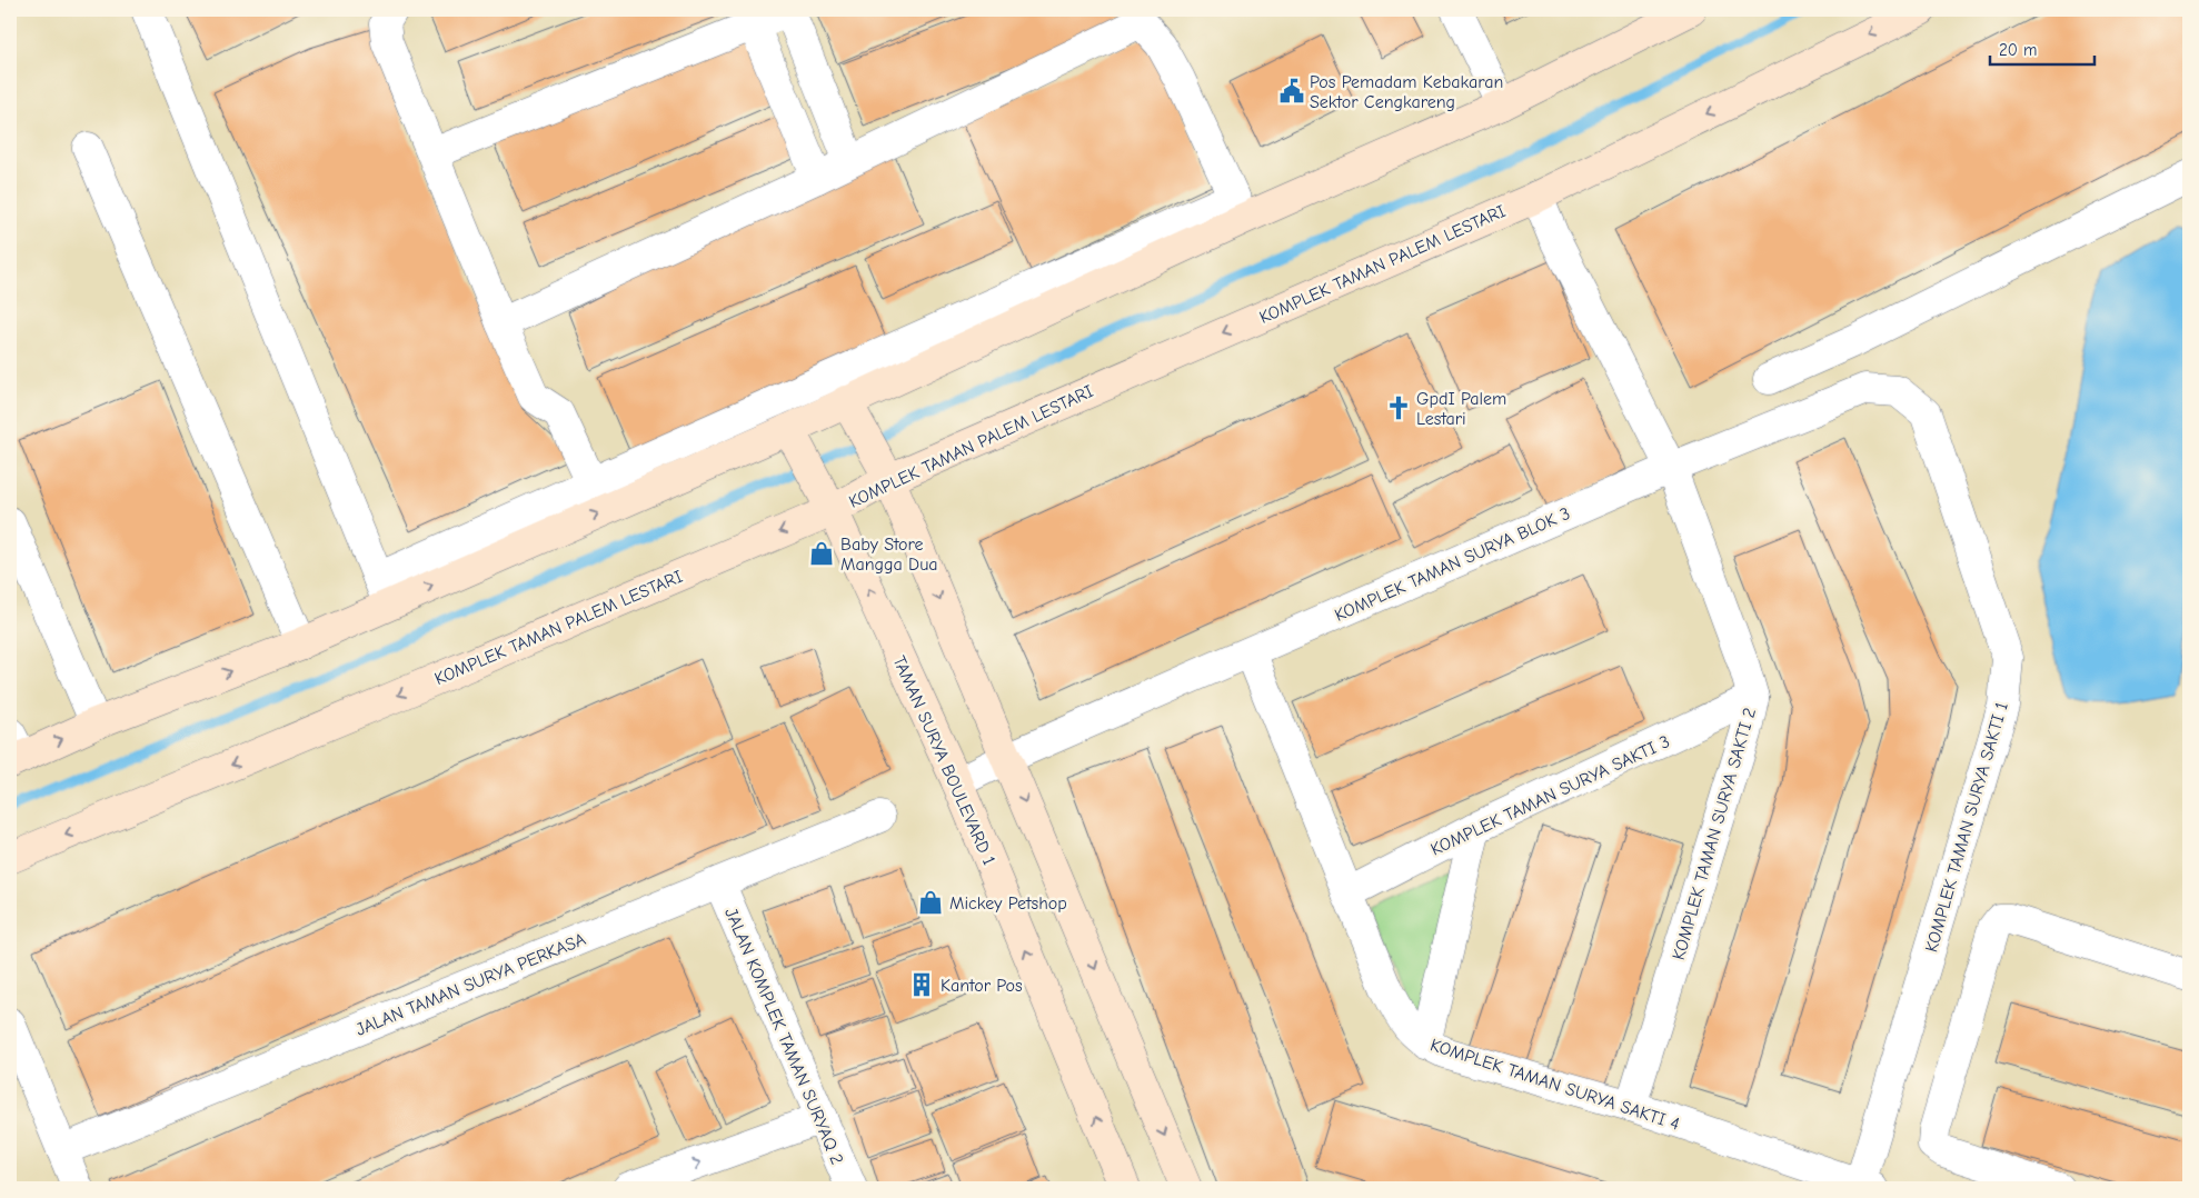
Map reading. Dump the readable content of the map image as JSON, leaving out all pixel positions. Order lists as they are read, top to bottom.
{
  "streets": {
    "street": [
      "KOMPLEK TAMAN PALEM LESTARI",
      "KOMPLEK TAMAN SURYA BLOK 3",
      "TAMAN SURYA BOULEVARD 1",
      "KOMPLEK TAMAN SURYA SAKTI 3",
      "KOMPLEK TAMAN SURYA SAKTI 1",
      "KOMPLEK TAMAN SURYA SAKTI 2",
      "JALAN TAMAN SURYA PERKASA",
      "JALAN KOMPLEK TAMAN SURYAQ 2",
      "KOMPLEK TAMAN SURYA SAKTI 4"
    ]
  },
  "crossings": [
    ["KOMPLEK TAMAN PALEM LESTARI", "TAMAN SURYA BOULEVARD 1"],
    ["KOMPLEK TAMAN SURYA BLOK 3", "TAMAN SURYA BOULEVARD 1"],
    ["KOMPLEK TAMAN SURYA BLOK 3", "KOMPLEK TAMAN SURYA SAKTI 1"],
    ["KOMPLEK TAMAN SURYA BLOK 3", "KOMPLEK TAMAN SURYA SAKTI 2"],
    ["KOMPLEK TAMAN SURYA BLOK 3", "KOMPLEK TAMAN SURYA SAKTI 4"],
    ["KOMPLEK TAMAN SURYA SAKTI 3", "KOMPLEK TAMAN SURYA SAKTI 2"],
    ["KOMPLEK TAMAN SURYA SAKTI 3", "KOMPLEK TAMAN SURYA SAKTI 4"],
    ["KOMPLEK TAMAN SURYA SAKTI 1", "KOMPLEK TAMAN SURYA SAKTI 2"],
    ["KOMPLEK TAMAN SURYA SAKTI 1", "KOMPLEK TAMAN SURYA SAKTI 4"],
    ["KOMPLEK TAMAN SURYA SAKTI 2", "KOMPLEK TAMAN SURYA SAKTI 4"],
    ["JALAN TAMAN SURYA PERKASA", "JALAN KOMPLEK TAMAN SURYAQ 2"]
  ],
  "places": {
    "public building": ["Pos Pemadam Kebakaran Sektor Cengkareng"],
    "church": ["GpdI Palem Lestari"],
    "shop": ["Baby Store Mangga Dua", "Mickey Petshop"],
    "building": ["Kantor Pos"]
  },
  "scale_bar": "20 m"
}
